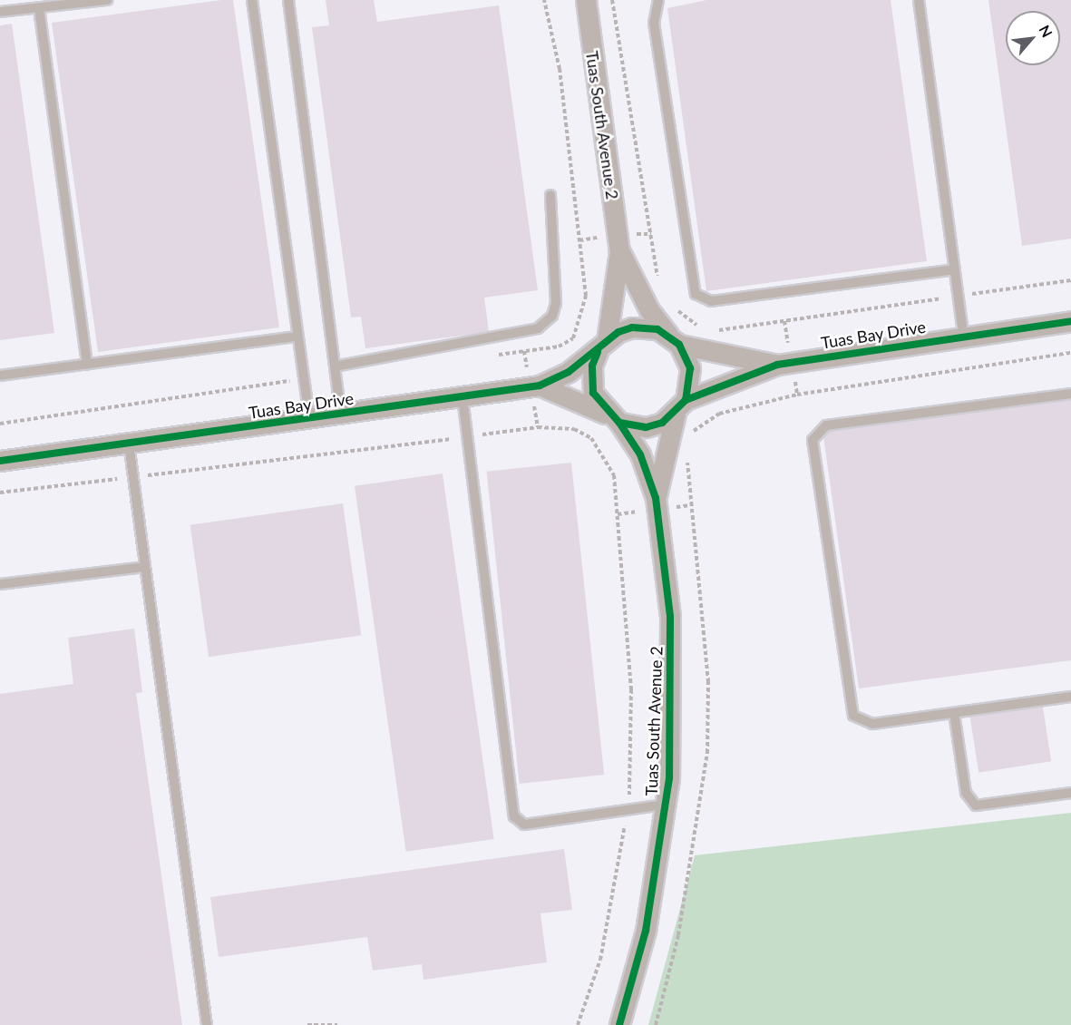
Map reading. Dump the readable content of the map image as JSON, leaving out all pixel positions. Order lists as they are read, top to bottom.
{
  "streets": {
    "street": ["Tuas South Avenue 2", "Tuas Bay Drive"]
  },
  "crossings": [
    ["Tuas South Avenue 2", "Tuas Bay Drive"]
  ],
  "north": "top right"
}
